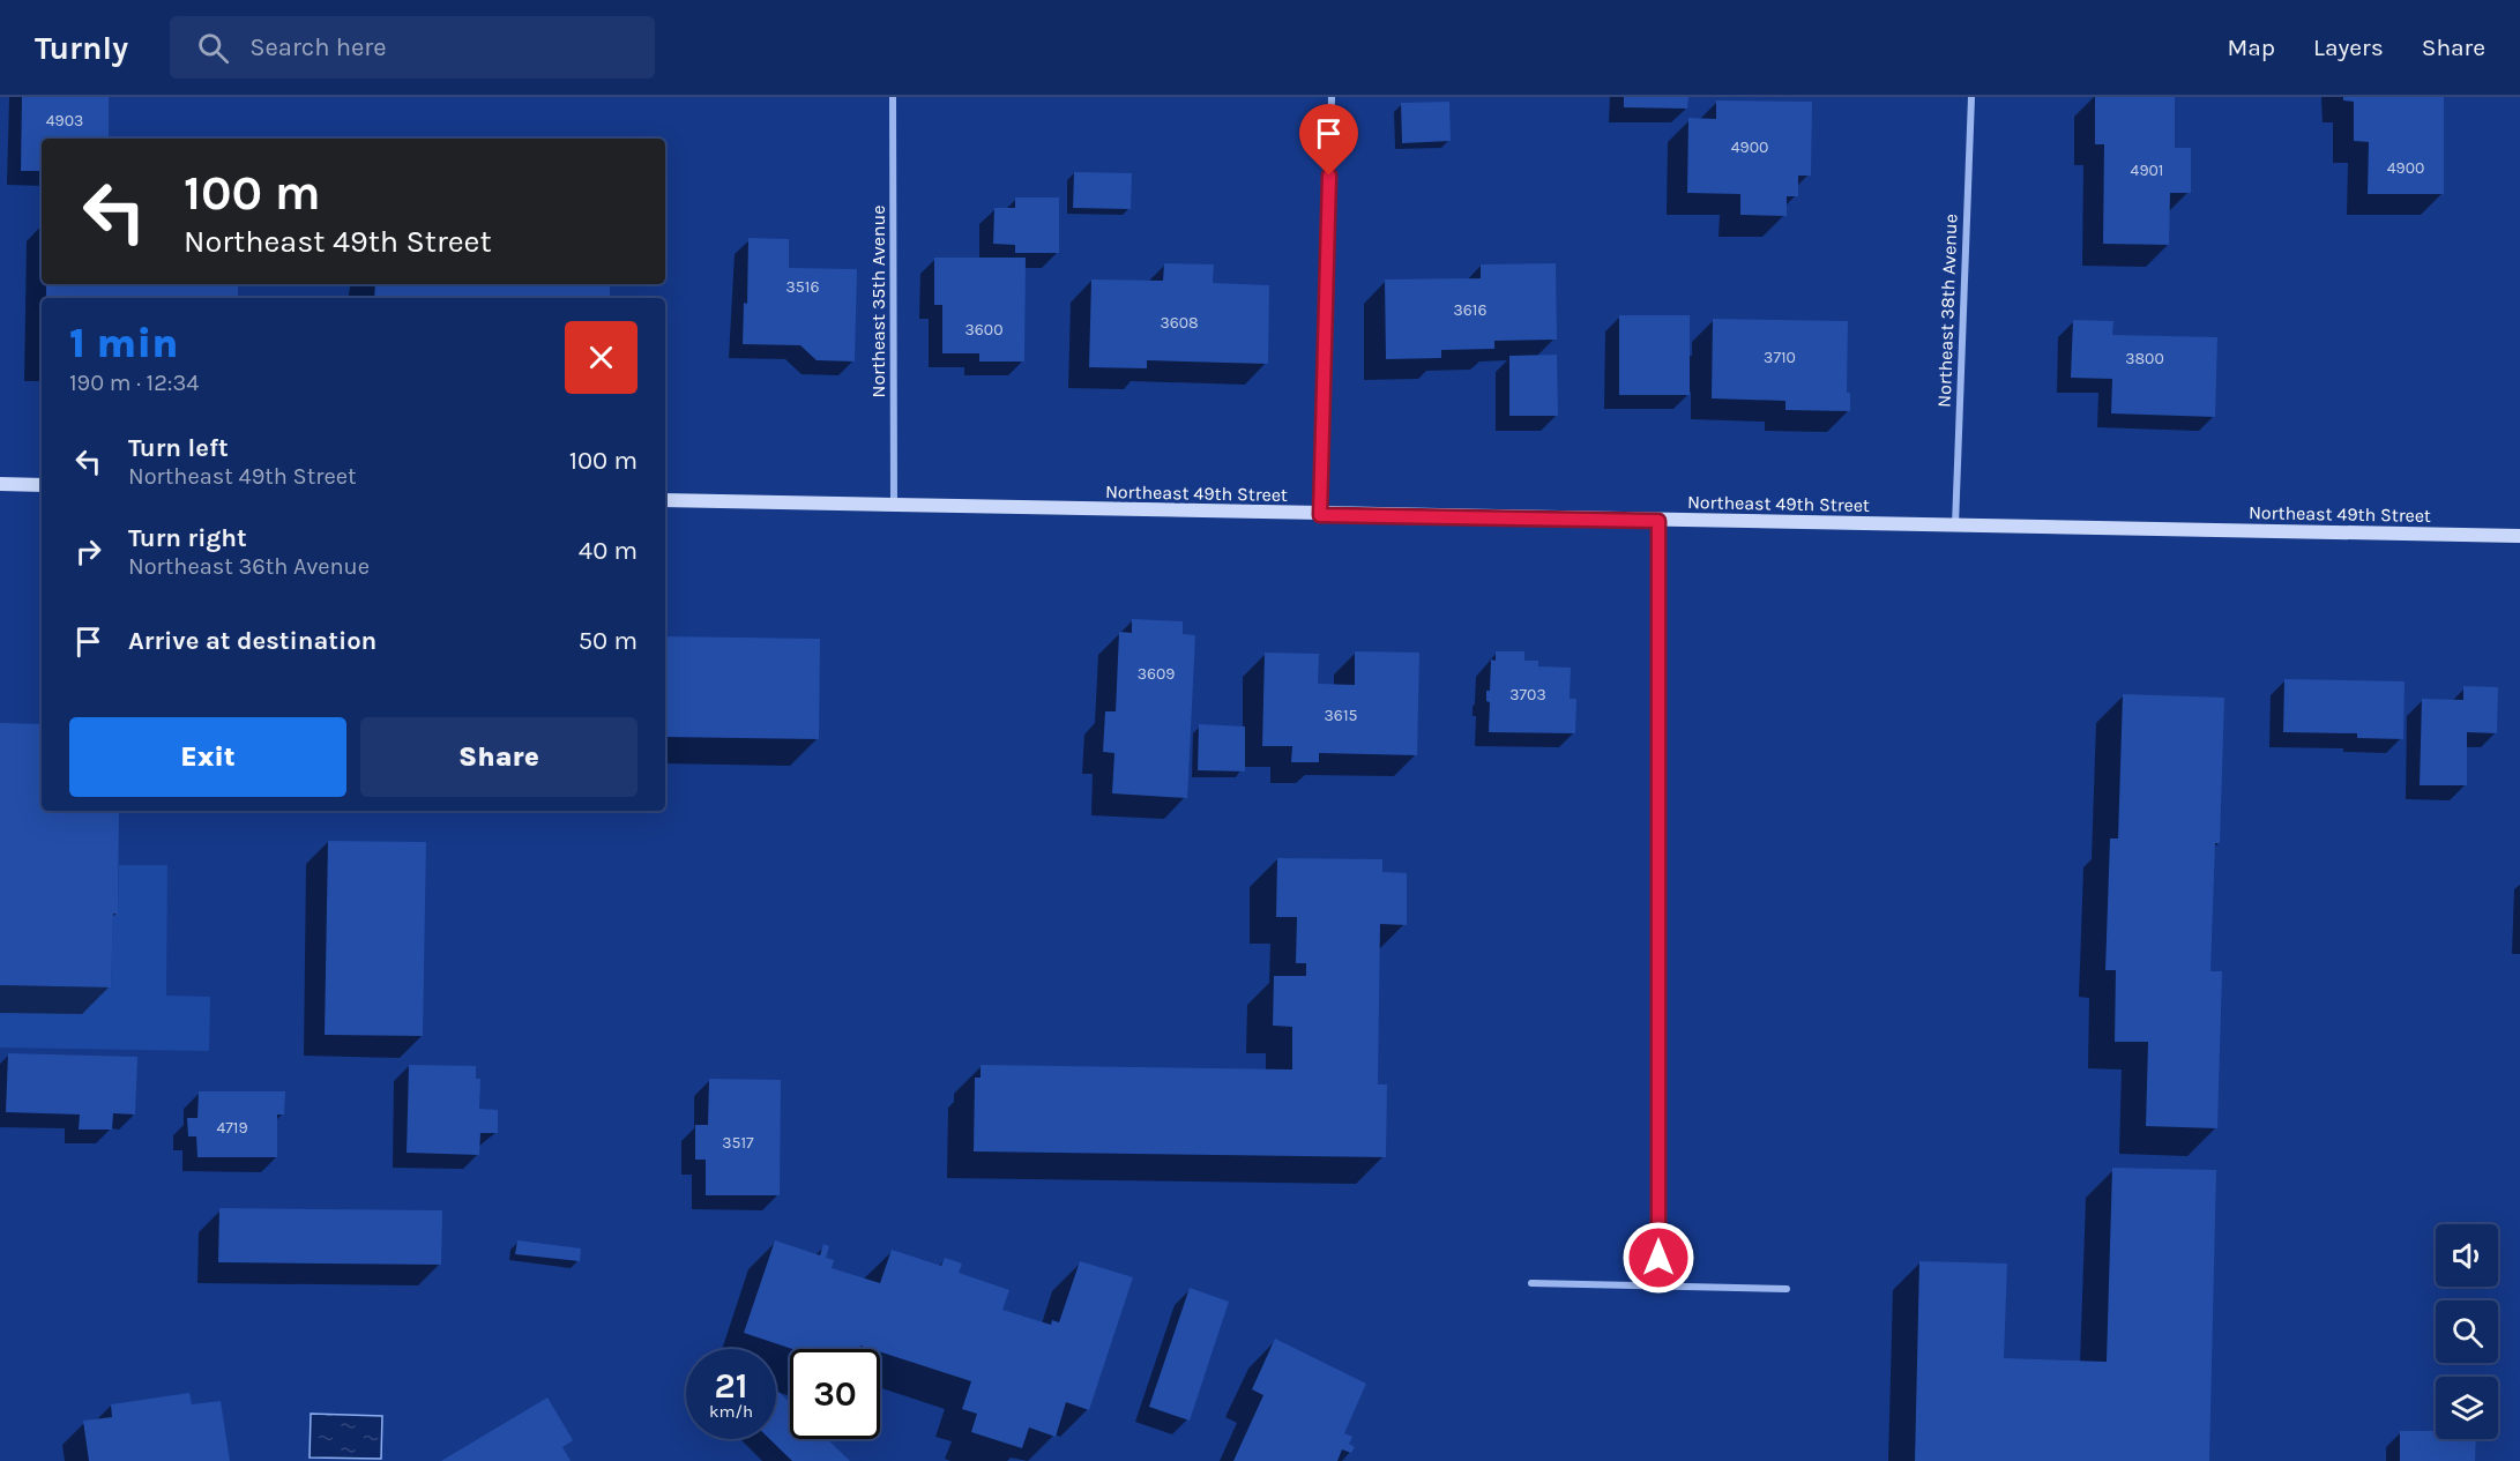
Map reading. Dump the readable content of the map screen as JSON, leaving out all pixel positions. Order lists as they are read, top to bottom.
{
  "streets": {
    "street": ["Northeast 35th Avenue", "Northeast 38th Avenue", "Northeast 49th Street"]
  },
  "crossings": [
    ["Northeast 35th Avenue", "Northeast 49th Street"],
    ["Northeast 38th Avenue", "Northeast 49th Street"]
  ],
  "house_numbers": [
    "4903",
    "4900",
    "4900",
    "4901",
    "3516",
    "3616",
    "3608",
    "3600",
    "3710",
    "3800",
    "3609",
    "3703",
    "3615",
    "4719",
    "3517"
  ],
  "page": {
    "header": "Turnly",
    "search": "Search here",
    "nav": ["Map", "Layers", "Share"],
    "turn": ["100 m", "Northeast 49th Street"],
    "heading": ["1 min", "190 m · 12:34"],
    "list": [
      {
        "name": "Turn left",
        "note": "Northeast 49th Street",
        "value": "100 m"
      },
      {
        "name": "Turn right",
        "note": "Northeast 36th Avenue",
        "value": "40 m"
      },
      {
        "name": "Arrive at destination",
        "value": "50 m"
      }
    ],
    "buttons": ["Exit", "Share"],
    "speed": "21 km/h",
    "limit": "30"
  }
}
